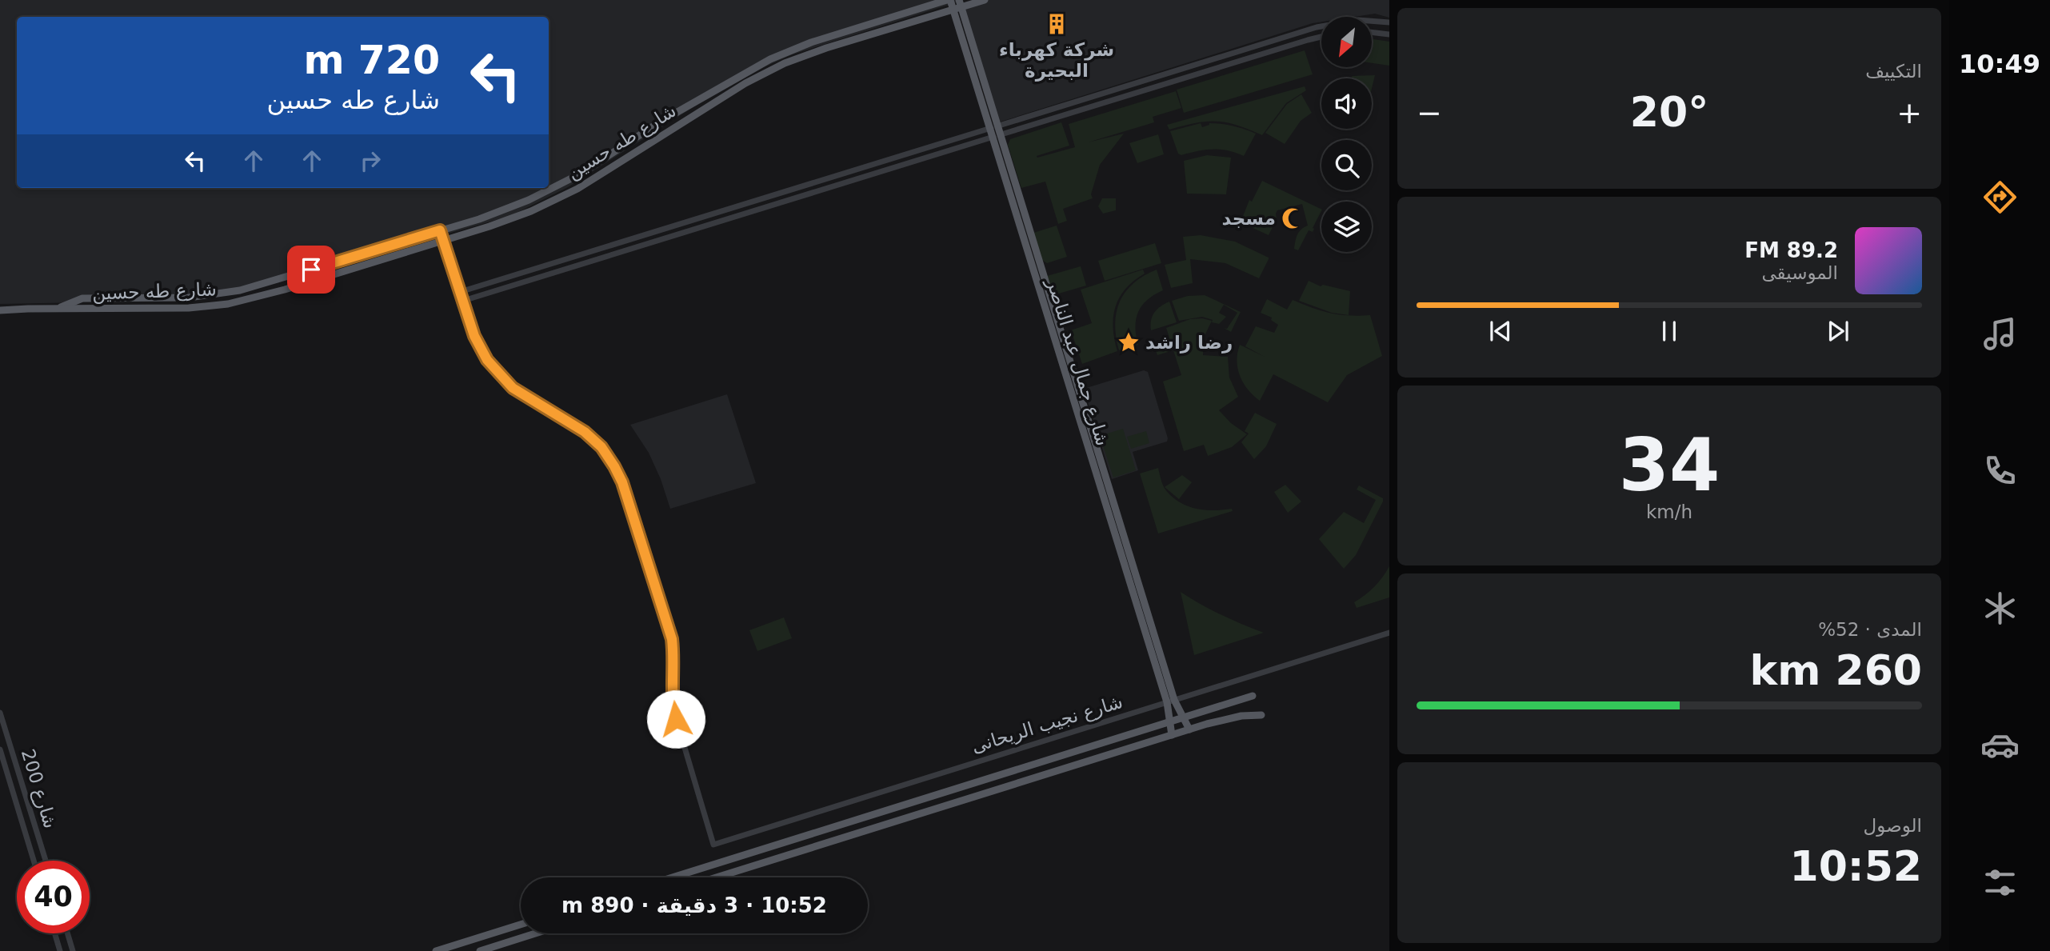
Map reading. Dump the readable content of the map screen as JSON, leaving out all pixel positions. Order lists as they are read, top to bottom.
{
  "streets": {
    "main road": ["شارع طه حسين", "شارع جمال عبد الناصر"],
    "street": ["شارع نجيب الريحانى", "شارع 200"]
  },
  "crossings": [
    ["شارع طه حسين", "شارع جمال عبد الناصر"],
    ["شارع جمال عبد الناصر", "شارع نجيب الريحانى"]
  ],
  "places": {
    "building": ["شركة كهرباء البحيرة"],
    "mosque": ["مسجد"],
    "place": ["رضا راشد"]
  },
  "north": "bottom left",
  "page": {
    "tabs": "10:49",
    "tile": [
      "التكييف",
      ["34", "km/h"],
      ["المدى · 52%", "260 km"],
      ["الوصول", "10:52"]
    ],
    "turn": ["720 m", "شارع طه حسين"],
    "heat": ["−", "20°", "+"],
    "song": ["89.2 FM", "الموسيقى"],
    "limit": "40",
    "trip": "10:52 · 3 دقيقة · 890 m"
  }
}
